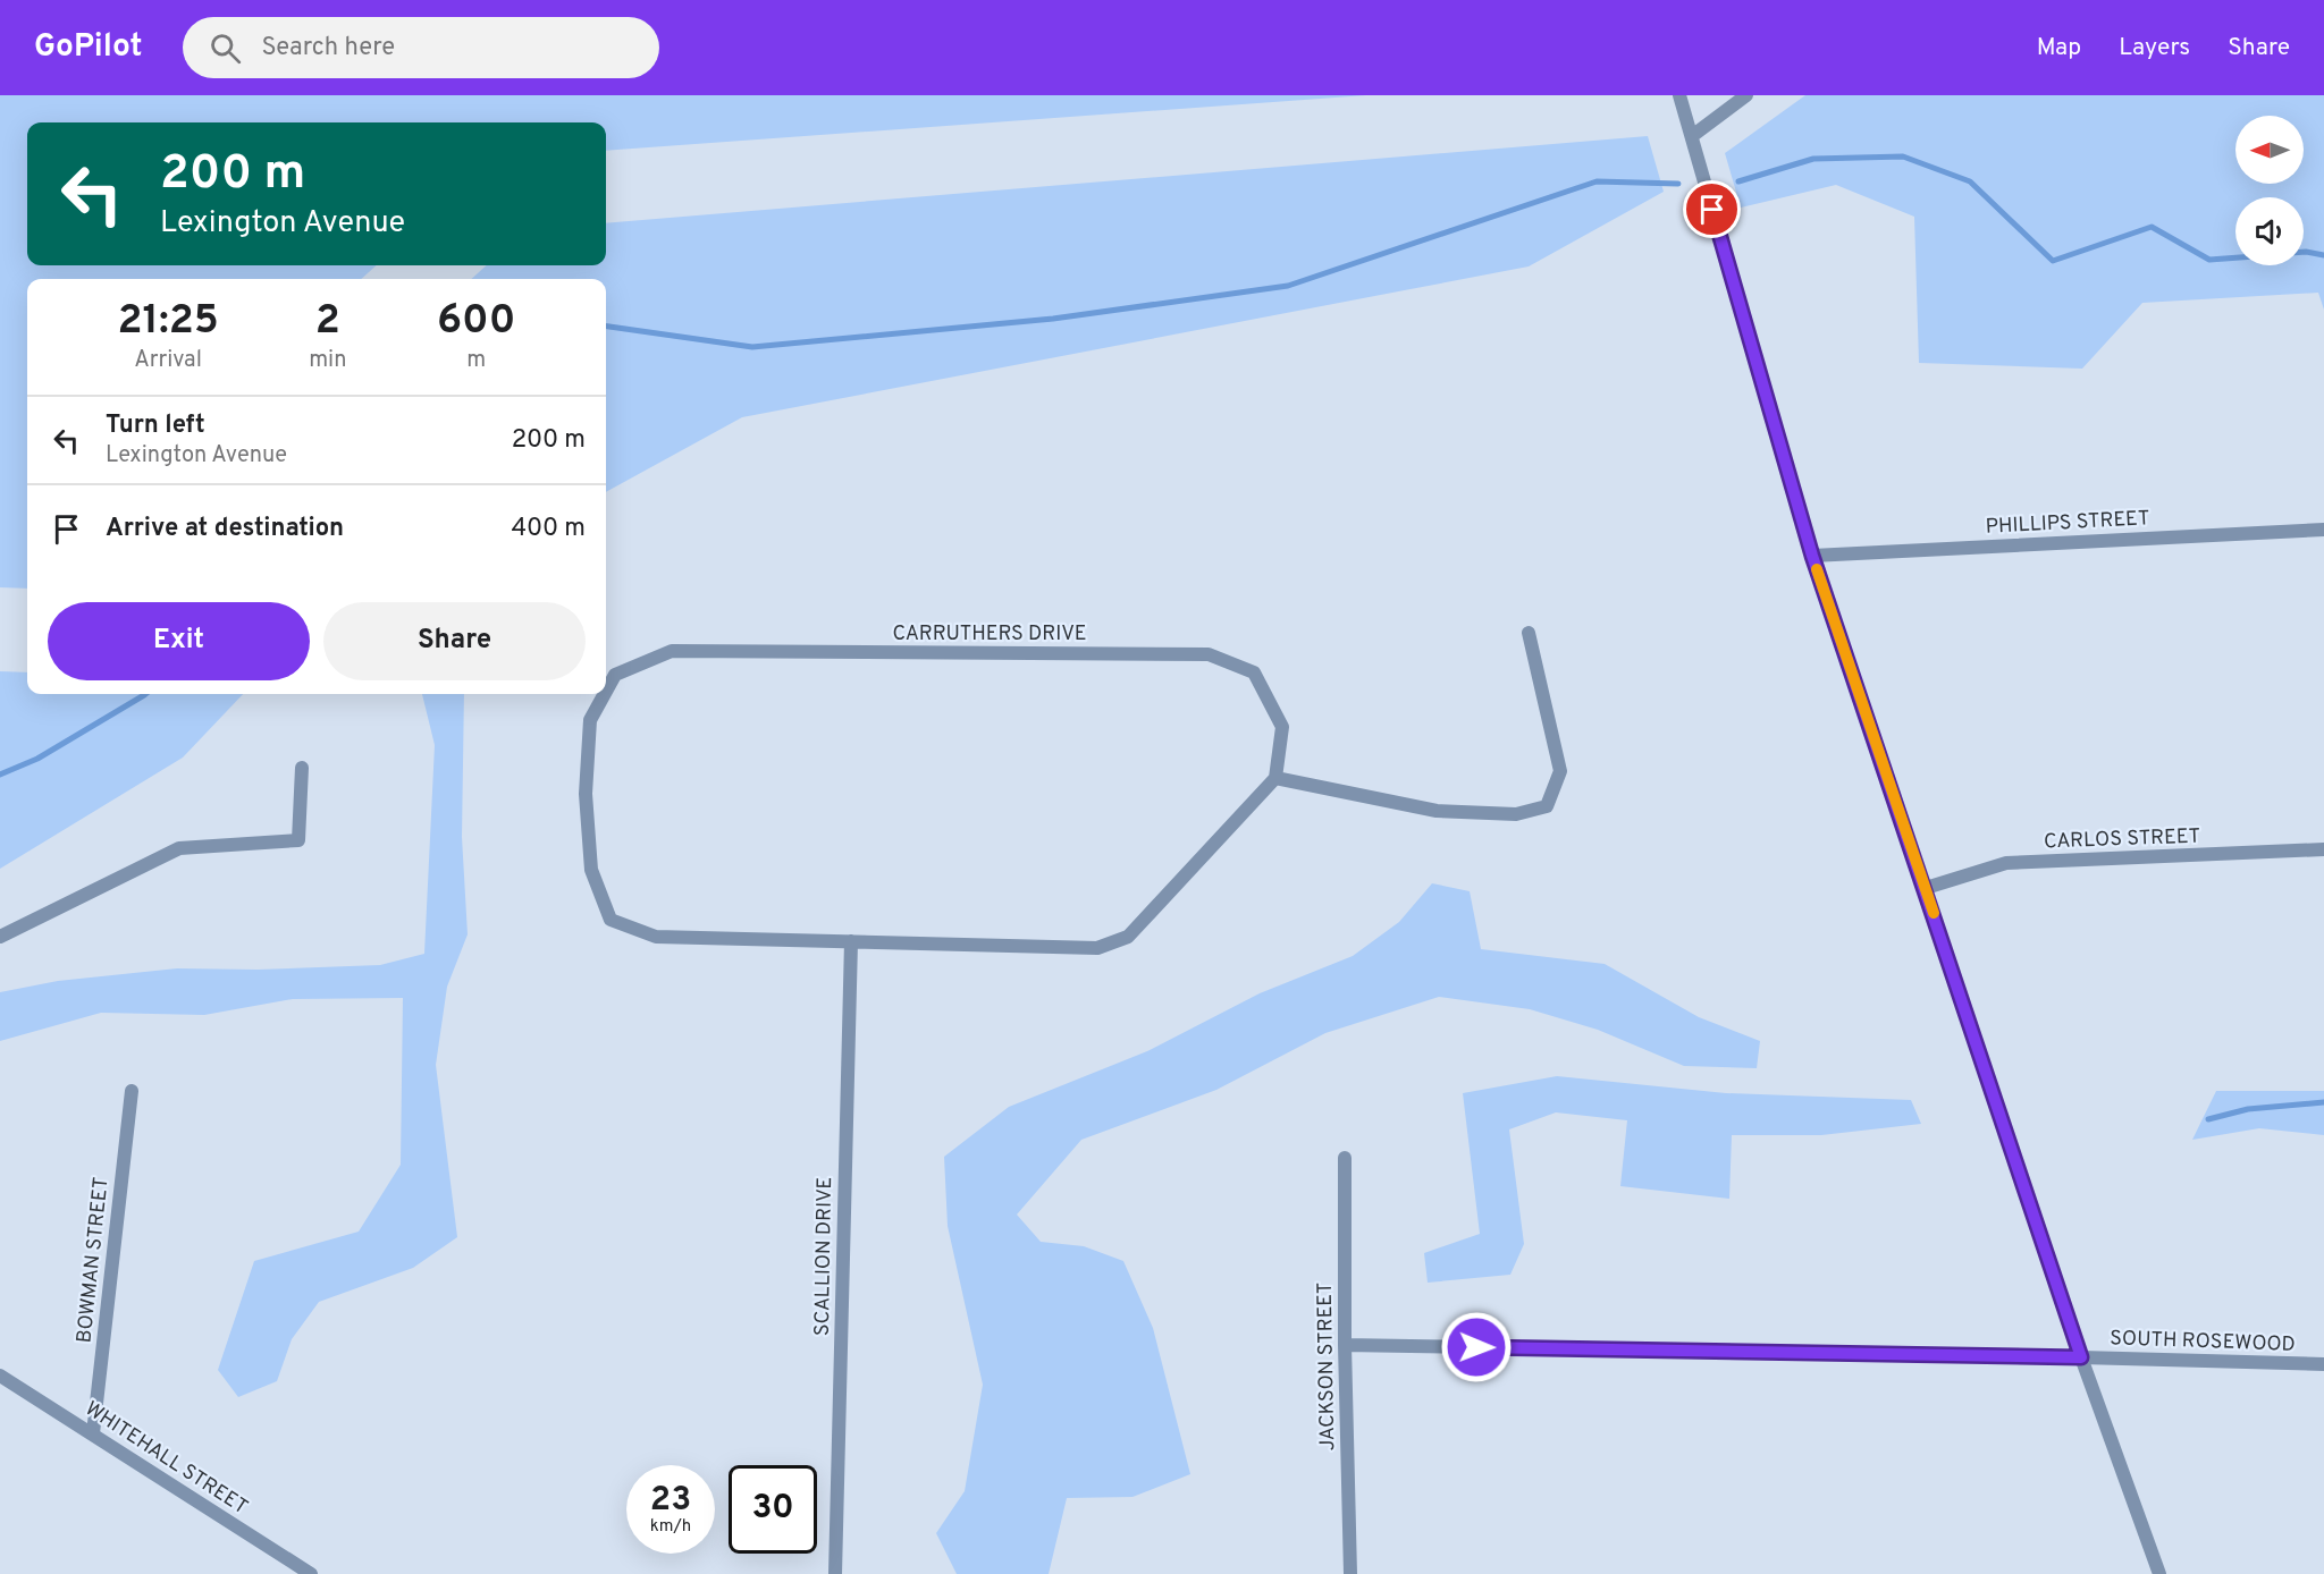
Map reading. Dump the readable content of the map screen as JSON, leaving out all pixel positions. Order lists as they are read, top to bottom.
{
  "streets": {
    "street": [
      "PHILLIPS STREET",
      "CARRUTHERS DRIVE",
      "CARLOS STREET",
      "SCALLION DRIVE",
      "BOWMAN STREET",
      "SOUTH ROSEWOOD",
      "JACKSON STREET",
      "WHITEHALL STREET"
    ]
  },
  "crossings": [
    ["CARRUTHERS DRIVE", "SCALLION DRIVE"],
    ["BOWMAN STREET", "WHITEHALL STREET"],
    ["SOUTH ROSEWOOD", "JACKSON STREET"]
  ],
  "north": "left",
  "page": {
    "header": "GoPilot",
    "search": "Search here",
    "nav": ["Map", "Layers", "Share"],
    "turn": ["200 m", "Lexington Avenue"],
    "eta": [
      "21:25",
      "Arrival",
      "2",
      "min",
      "600",
      "m"
    ],
    "list": [
      {
        "name": "Turn left",
        "note": "Lexington Avenue",
        "value": "200 m"
      },
      {
        "name": "Arrive at destination",
        "value": "400 m"
      }
    ],
    "buttons": ["Exit", "Share"],
    "speed": "23 km/h",
    "limit": "30"
  }
}
